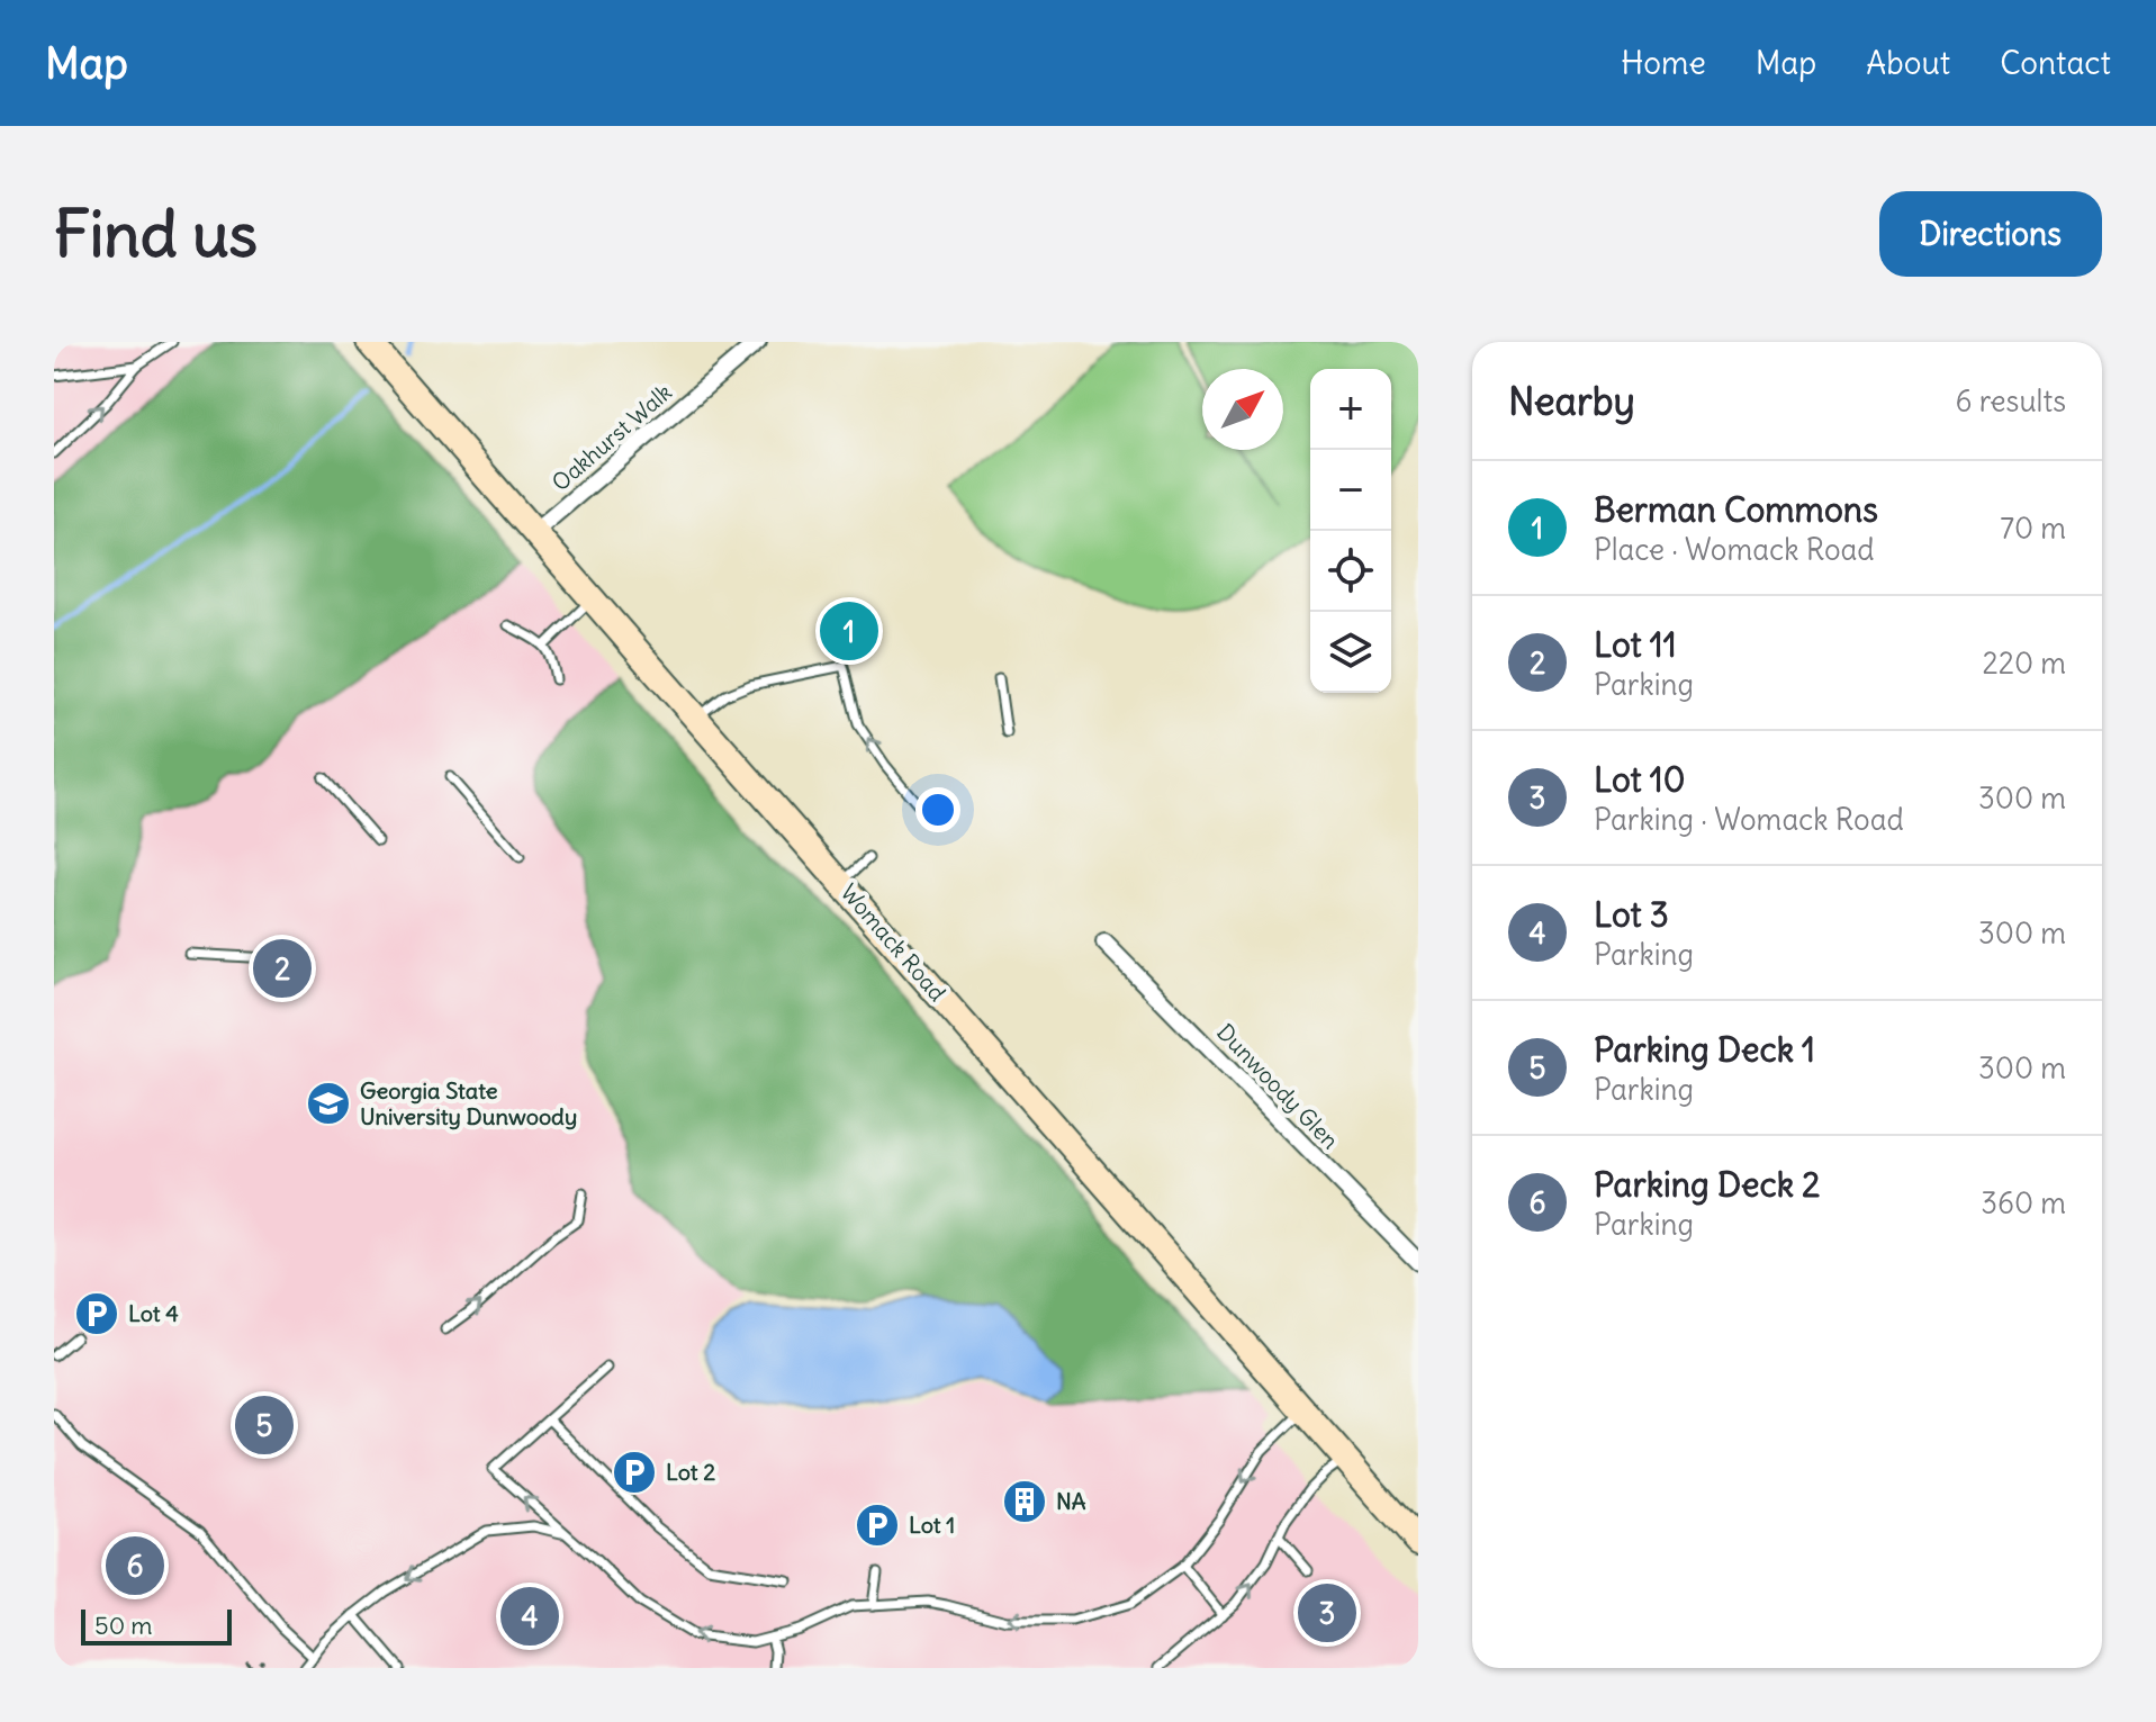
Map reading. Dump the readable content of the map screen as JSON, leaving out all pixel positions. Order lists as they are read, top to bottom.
{
  "streets": {
    "street": ["Oakhurst Walk", "Womack Road", "Dunwoody Glen"]
  },
  "crossings": [
    ["Oakhurst Walk", "Womack Road"]
  ],
  "places": {
    "school or university": ["Georgia State University Dunwoody"],
    "parking": ["Lot 4", "Lot 2", "Lot 1"],
    "building": ["NA"]
  },
  "scale_bar": "50 m",
  "north": "top right",
  "page": {
    "header": "Map",
    "nav": [
      "Home",
      "Map",
      "About",
      "Contact"
    ],
    "buttons": "Directions",
    "title": "Find us",
    "heading": ["Nearby", "6 results"],
    "map_buttons": ["+", "−"],
    "list": [
      {
        "mark": "1",
        "name": "Berman Commons",
        "note": "Place · Womack Road",
        "value": "70 m"
      },
      {
        "mark": "2",
        "name": "Lot 11",
        "note": "Parking",
        "value": "220 m"
      },
      {
        "mark": "3",
        "name": "Lot 10",
        "note": "Parking · Womack Road",
        "value": "300 m"
      },
      {
        "mark": "4",
        "name": "Lot 3",
        "note": "Parking",
        "value": "300 m"
      },
      {
        "mark": "5",
        "name": "Parking Deck 1",
        "note": "Parking",
        "value": "300 m"
      },
      {
        "mark": "6",
        "name": "Parking Deck 2",
        "note": "Parking",
        "value": "360 m"
      }
    ],
    "pins": [
      "1",
      "2",
      "5",
      "6",
      "3",
      "4"
    ],
    "scale": "50 m"
  }
}
